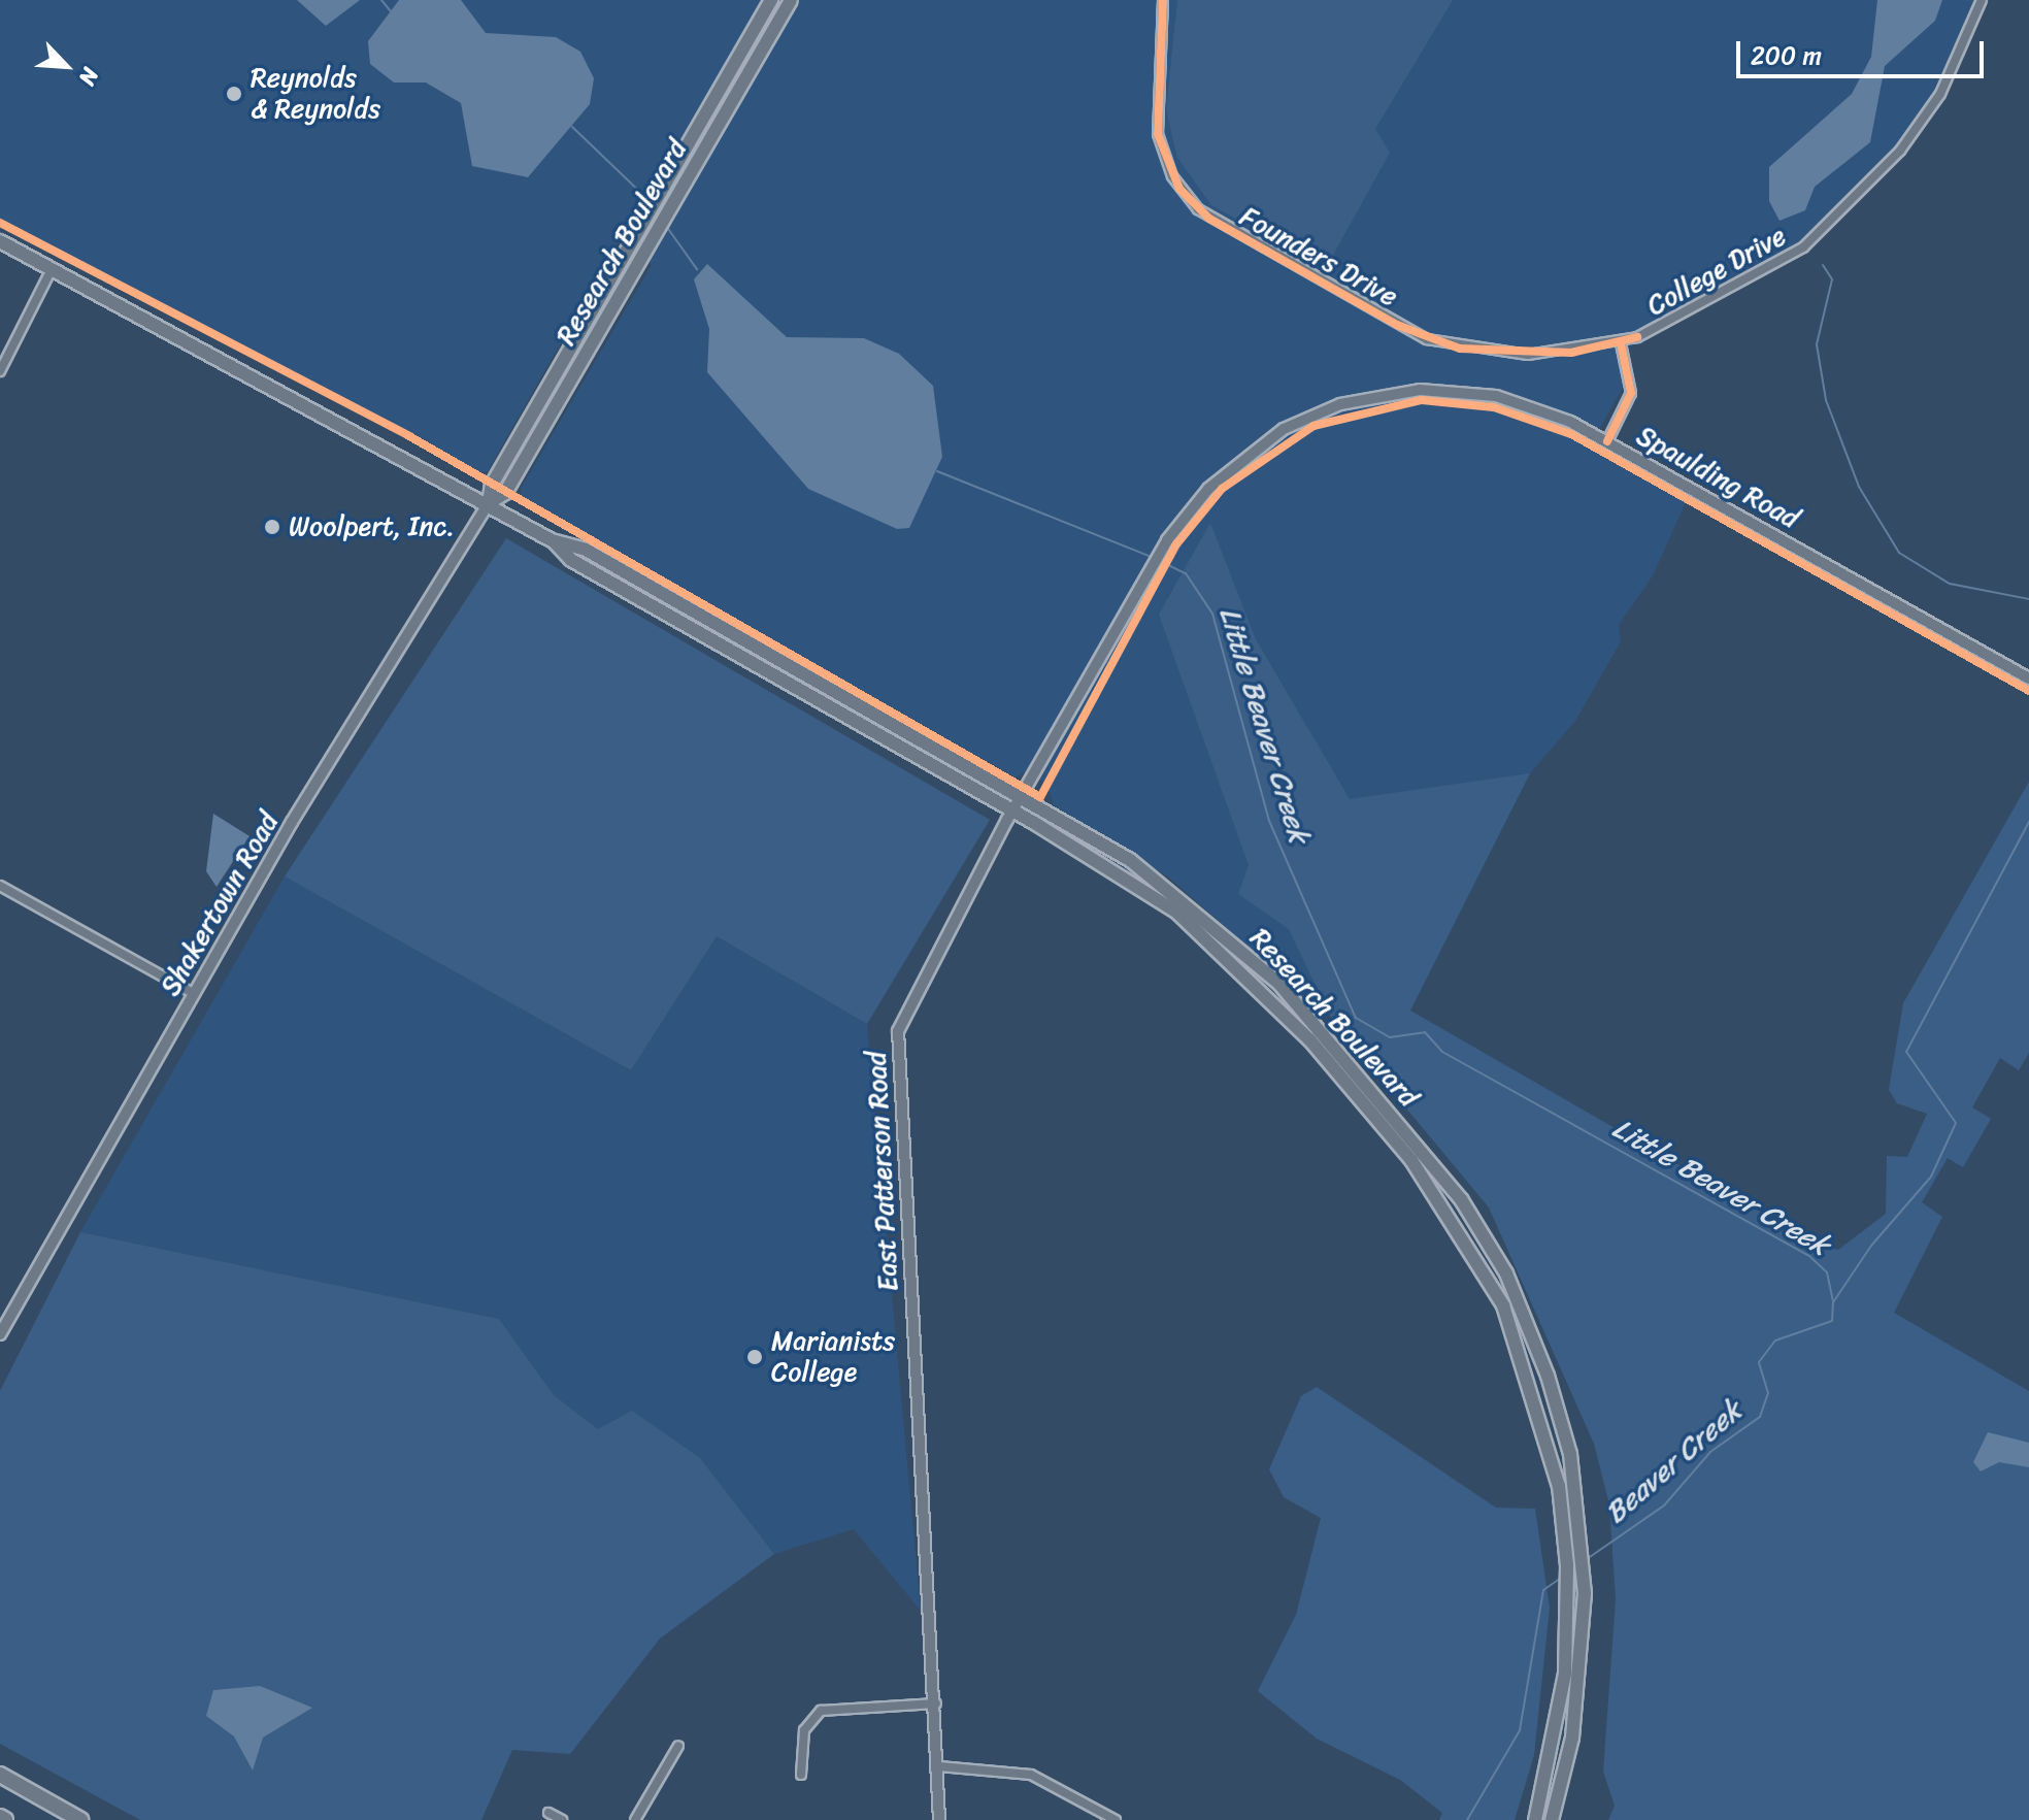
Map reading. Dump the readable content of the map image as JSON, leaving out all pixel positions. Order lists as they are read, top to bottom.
{
  "streets": {
    "main road": ["Research Boulevard"],
    "street": [
      "Founders Drive",
      "College Drive",
      "Spaulding Road",
      "Shakertown Road",
      "East Patterson Road"
    ]
  },
  "crossings": [
    ["Research Boulevard", "Spaulding Road"],
    ["Research Boulevard", "Shakertown Road"],
    ["Research Boulevard", "East Patterson Road"],
    ["Founders Drive", "College Drive"],
    ["Spaulding Road", "East Patterson Road"]
  ],
  "water": ["Little Beaver Creek", "Beaver Creek"],
  "places": ["Reynolds & Reynolds", "Woolpert, Inc.", "Marianists College"],
  "scale_bar": "200 m",
  "north": "bottom right"
}
